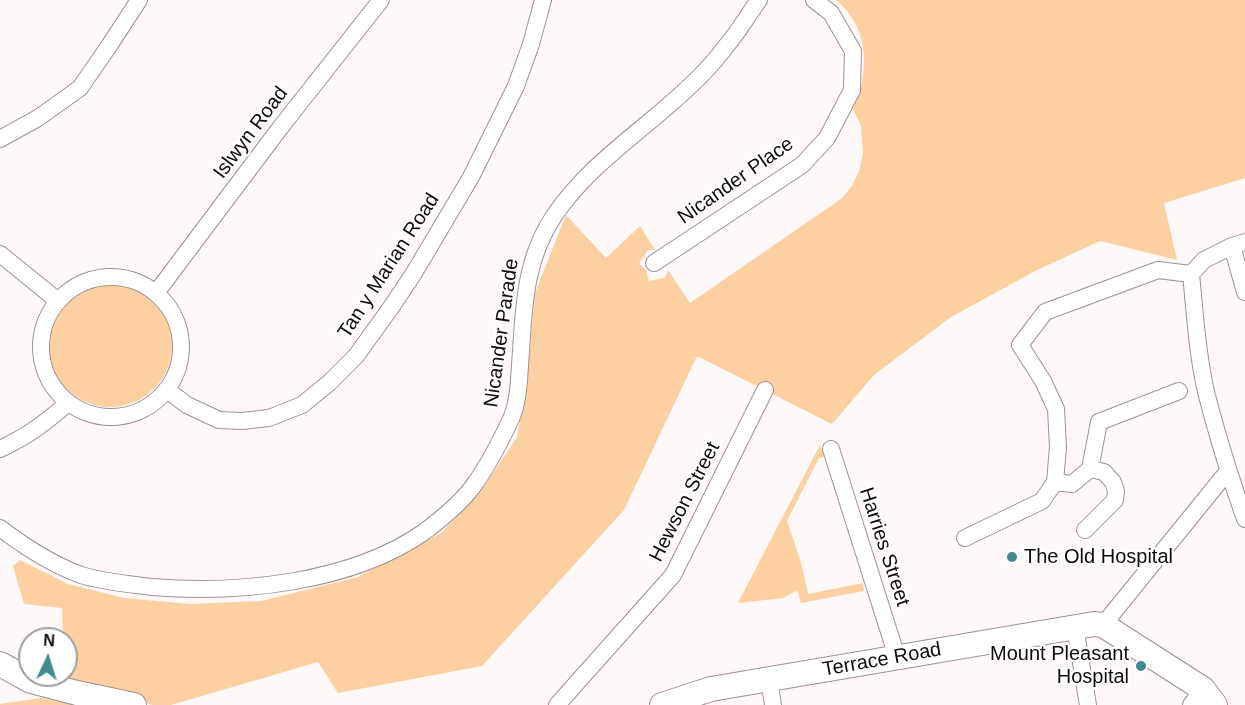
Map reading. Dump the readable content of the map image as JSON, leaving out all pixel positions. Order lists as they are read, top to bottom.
{
  "streets": {
    "street": [
      "Islwyn Road",
      "Nicander Place",
      "Tan y Marian Road",
      "Nicander Parade",
      "Hewson Street",
      "Harries Street",
      "Terrace Road"
    ]
  },
  "crossings": [
    ["Islwyn Road", "Tan y Marian Road"],
    ["Harries Street", "Terrace Road"]
  ],
  "places": ["The Old Hospital", "Mount Pleasant Hospital"],
  "north": "top"
}
